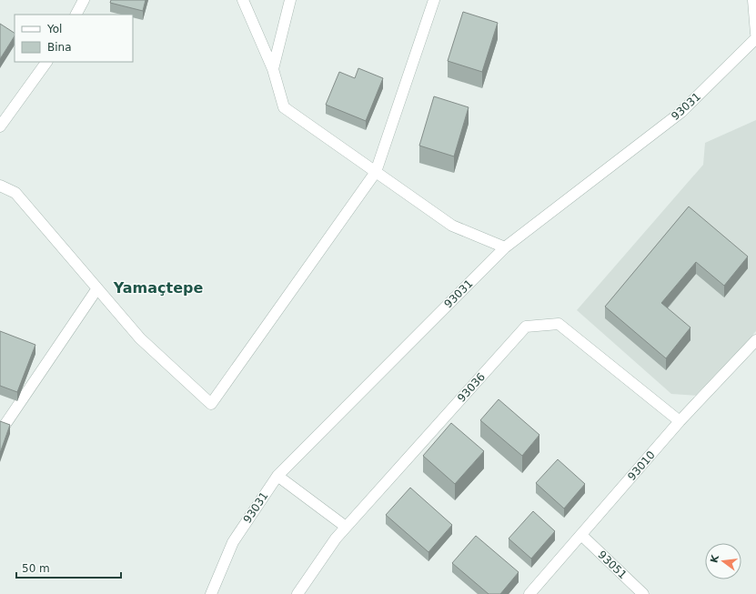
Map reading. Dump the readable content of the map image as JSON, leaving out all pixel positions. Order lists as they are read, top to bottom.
{
  "streets": {
    "street": [
      "93031",
      "93036",
      "93010",
      "93051"
    ]
  },
  "crossings": [
    ["93036", "93010"],
    ["93010", "93051"]
  ],
  "districts": ["Yamaçtepe"],
  "legend": ["Yol", "Bina"],
  "scale_bar": "50 m",
  "north": "left"
}
